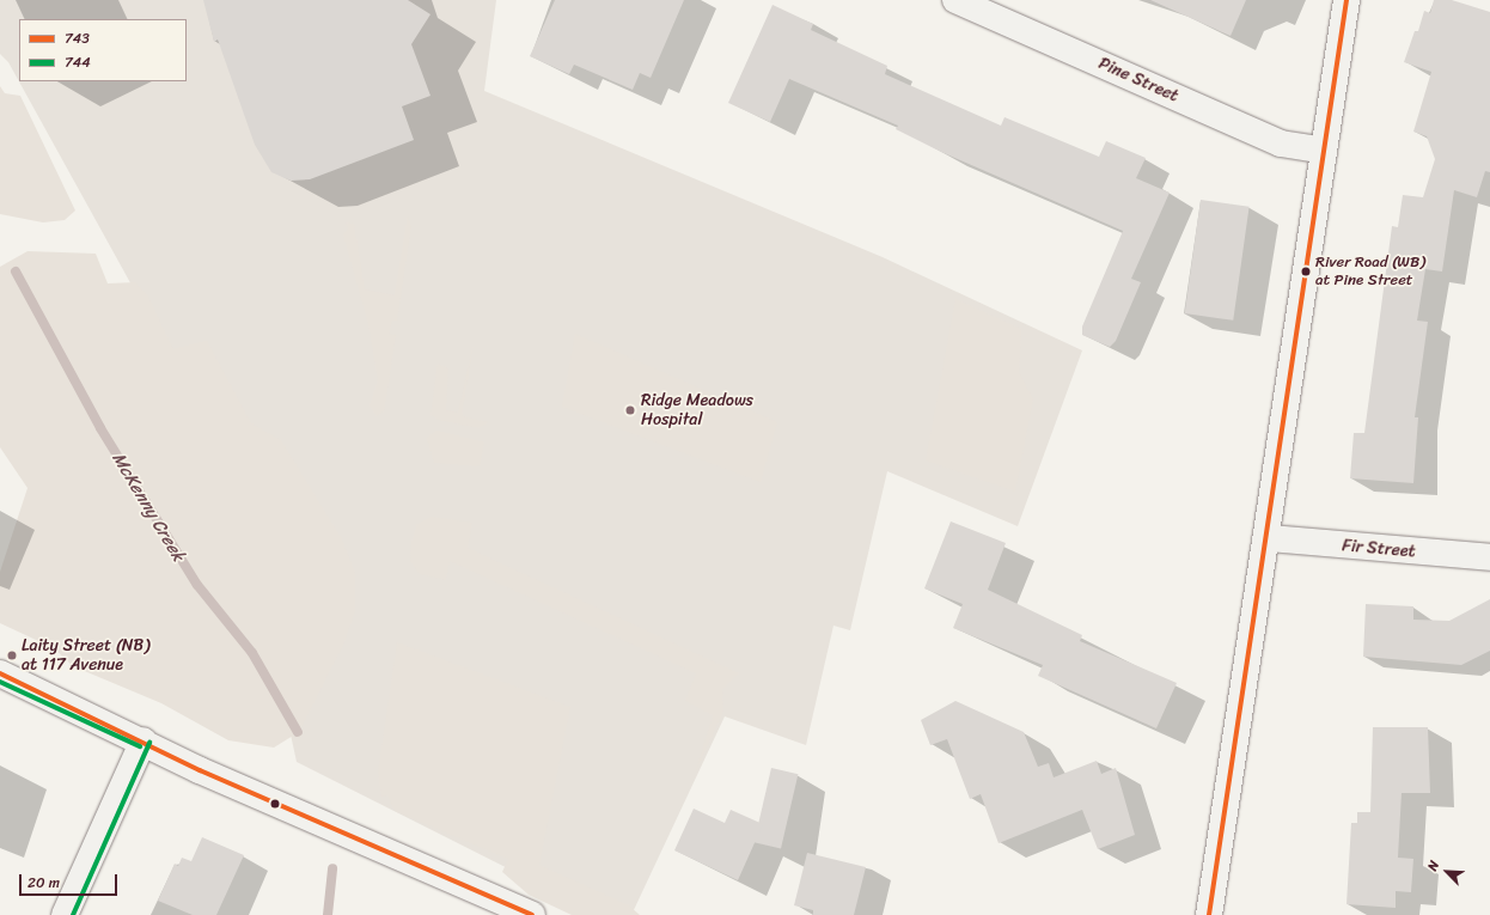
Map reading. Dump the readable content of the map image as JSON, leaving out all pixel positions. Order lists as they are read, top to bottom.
{
  "streets": {
    "street": ["Pine Street", "Fir Street"]
  },
  "water": ["McKenny Creek"],
  "places": ["River Road (WB) at Pine Street", "Ridge Meadows Hospital", "Laity Street (NB) at 117 Avenue"],
  "lines": ["transit line 743", "transit line 744"],
  "legend": ["743", "744"],
  "scale_bar": "20 m",
  "north": "top left"
}
